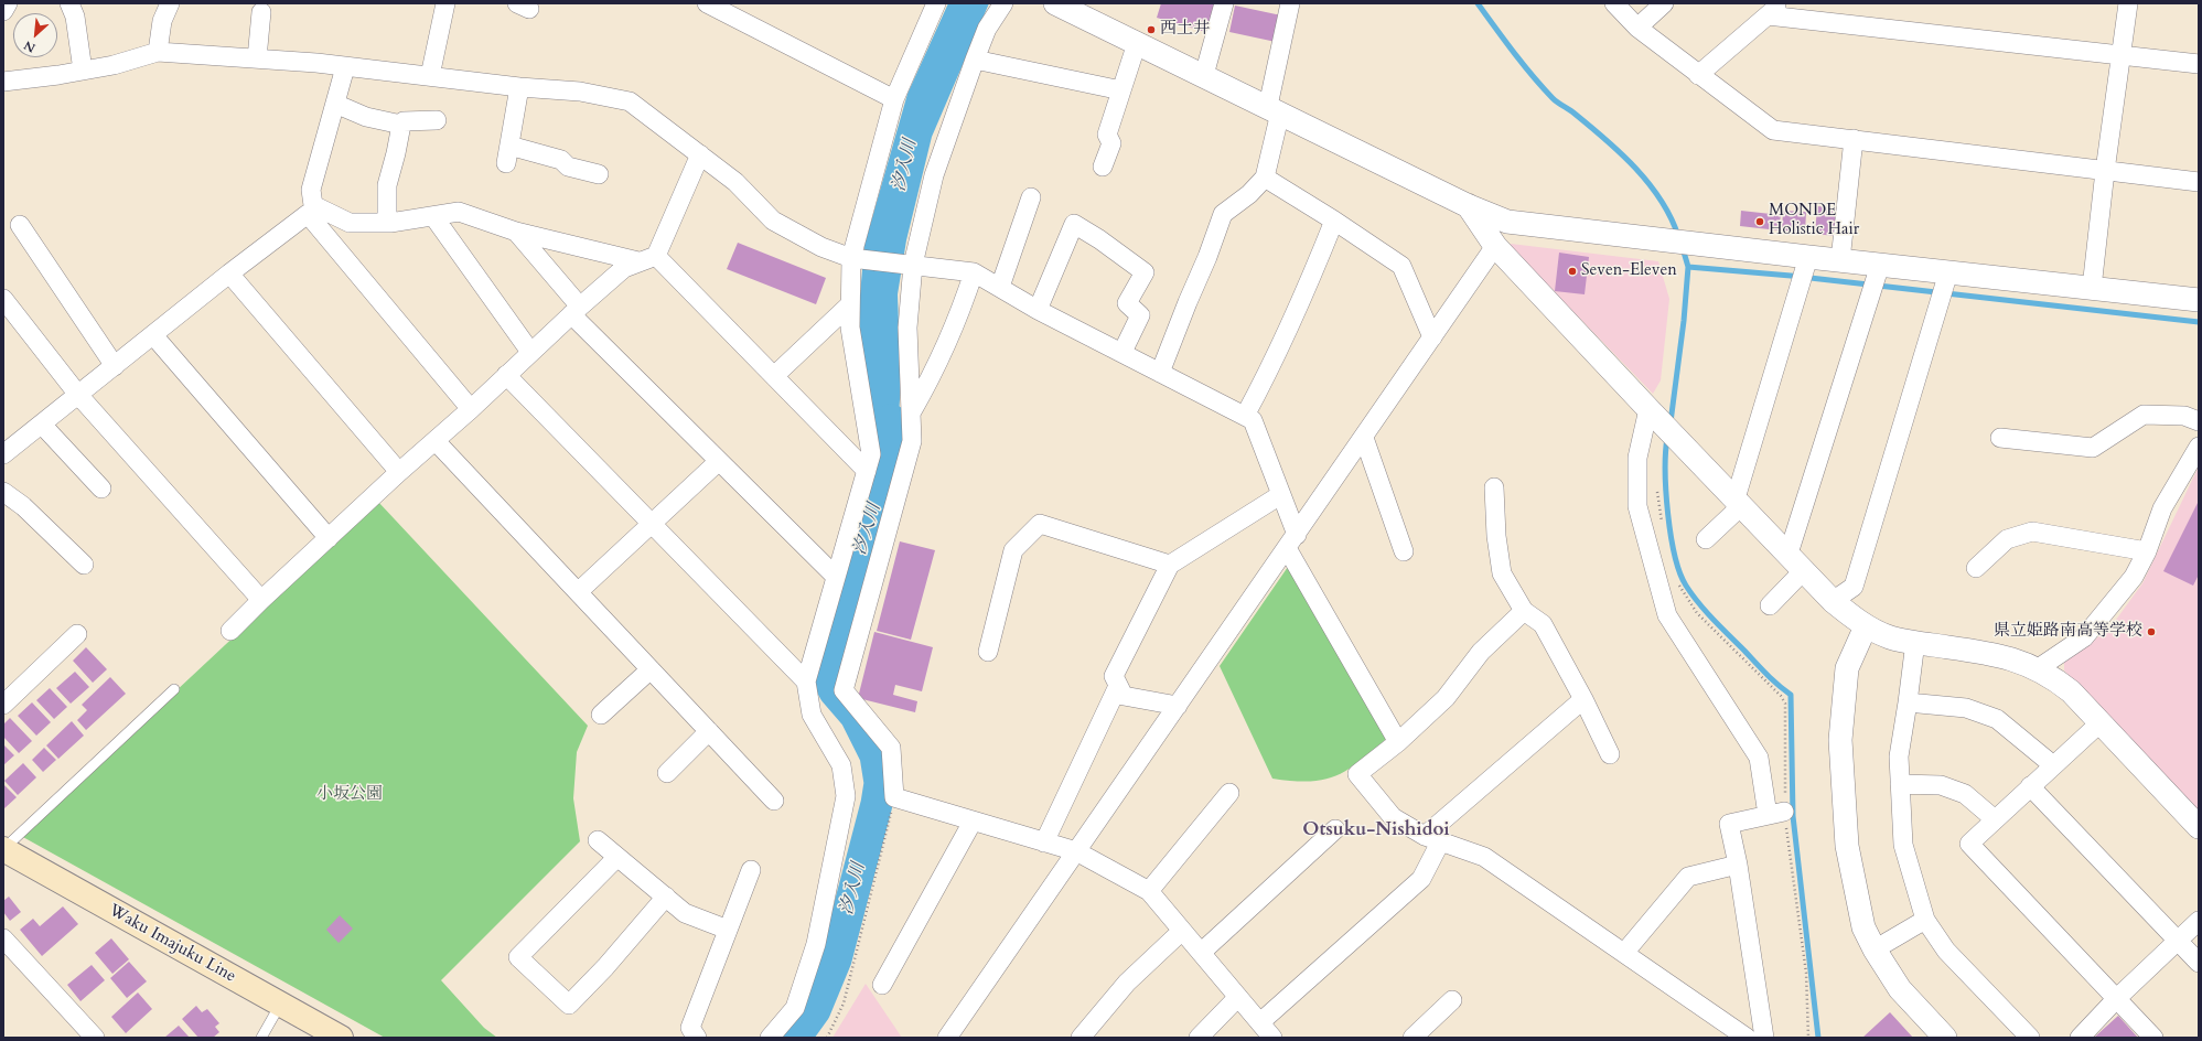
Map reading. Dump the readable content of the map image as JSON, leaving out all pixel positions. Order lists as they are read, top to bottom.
{
  "streets": {
    "main road": ["Waku Imajuku Line"]
  },
  "districts": ["Otsuku-Nishidoi"],
  "water": ["汐入川"],
  "parks": ["小坂公園"],
  "places": [
    "西土井",
    "MONDE Holistic Hair",
    "Seven-Eleven",
    "県立姫路南高等学校"
  ],
  "north": "bottom left"
}
